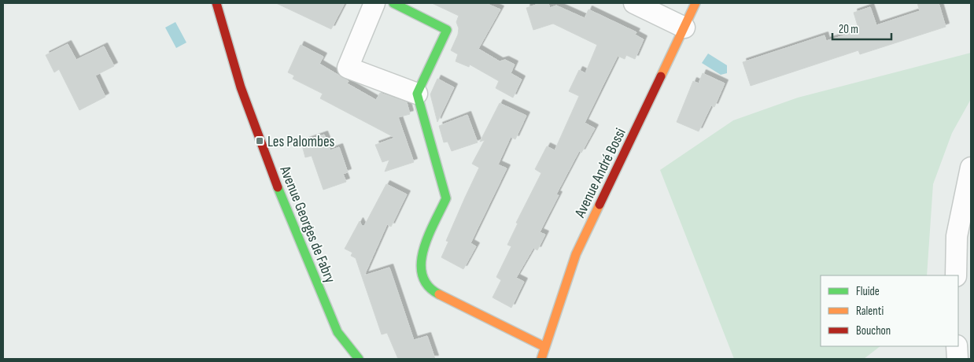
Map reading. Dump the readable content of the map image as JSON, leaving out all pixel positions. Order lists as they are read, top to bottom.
{
  "streets": {
    "street": ["Avenue André Bossi", "Avenue Georges de Fabry"]
  },
  "places": {
    "transit": ["Les Palombes"]
  },
  "legend": ["Fluide", "Ralenti", "Bouchon"],
  "scale_bar": "20 m"
}
